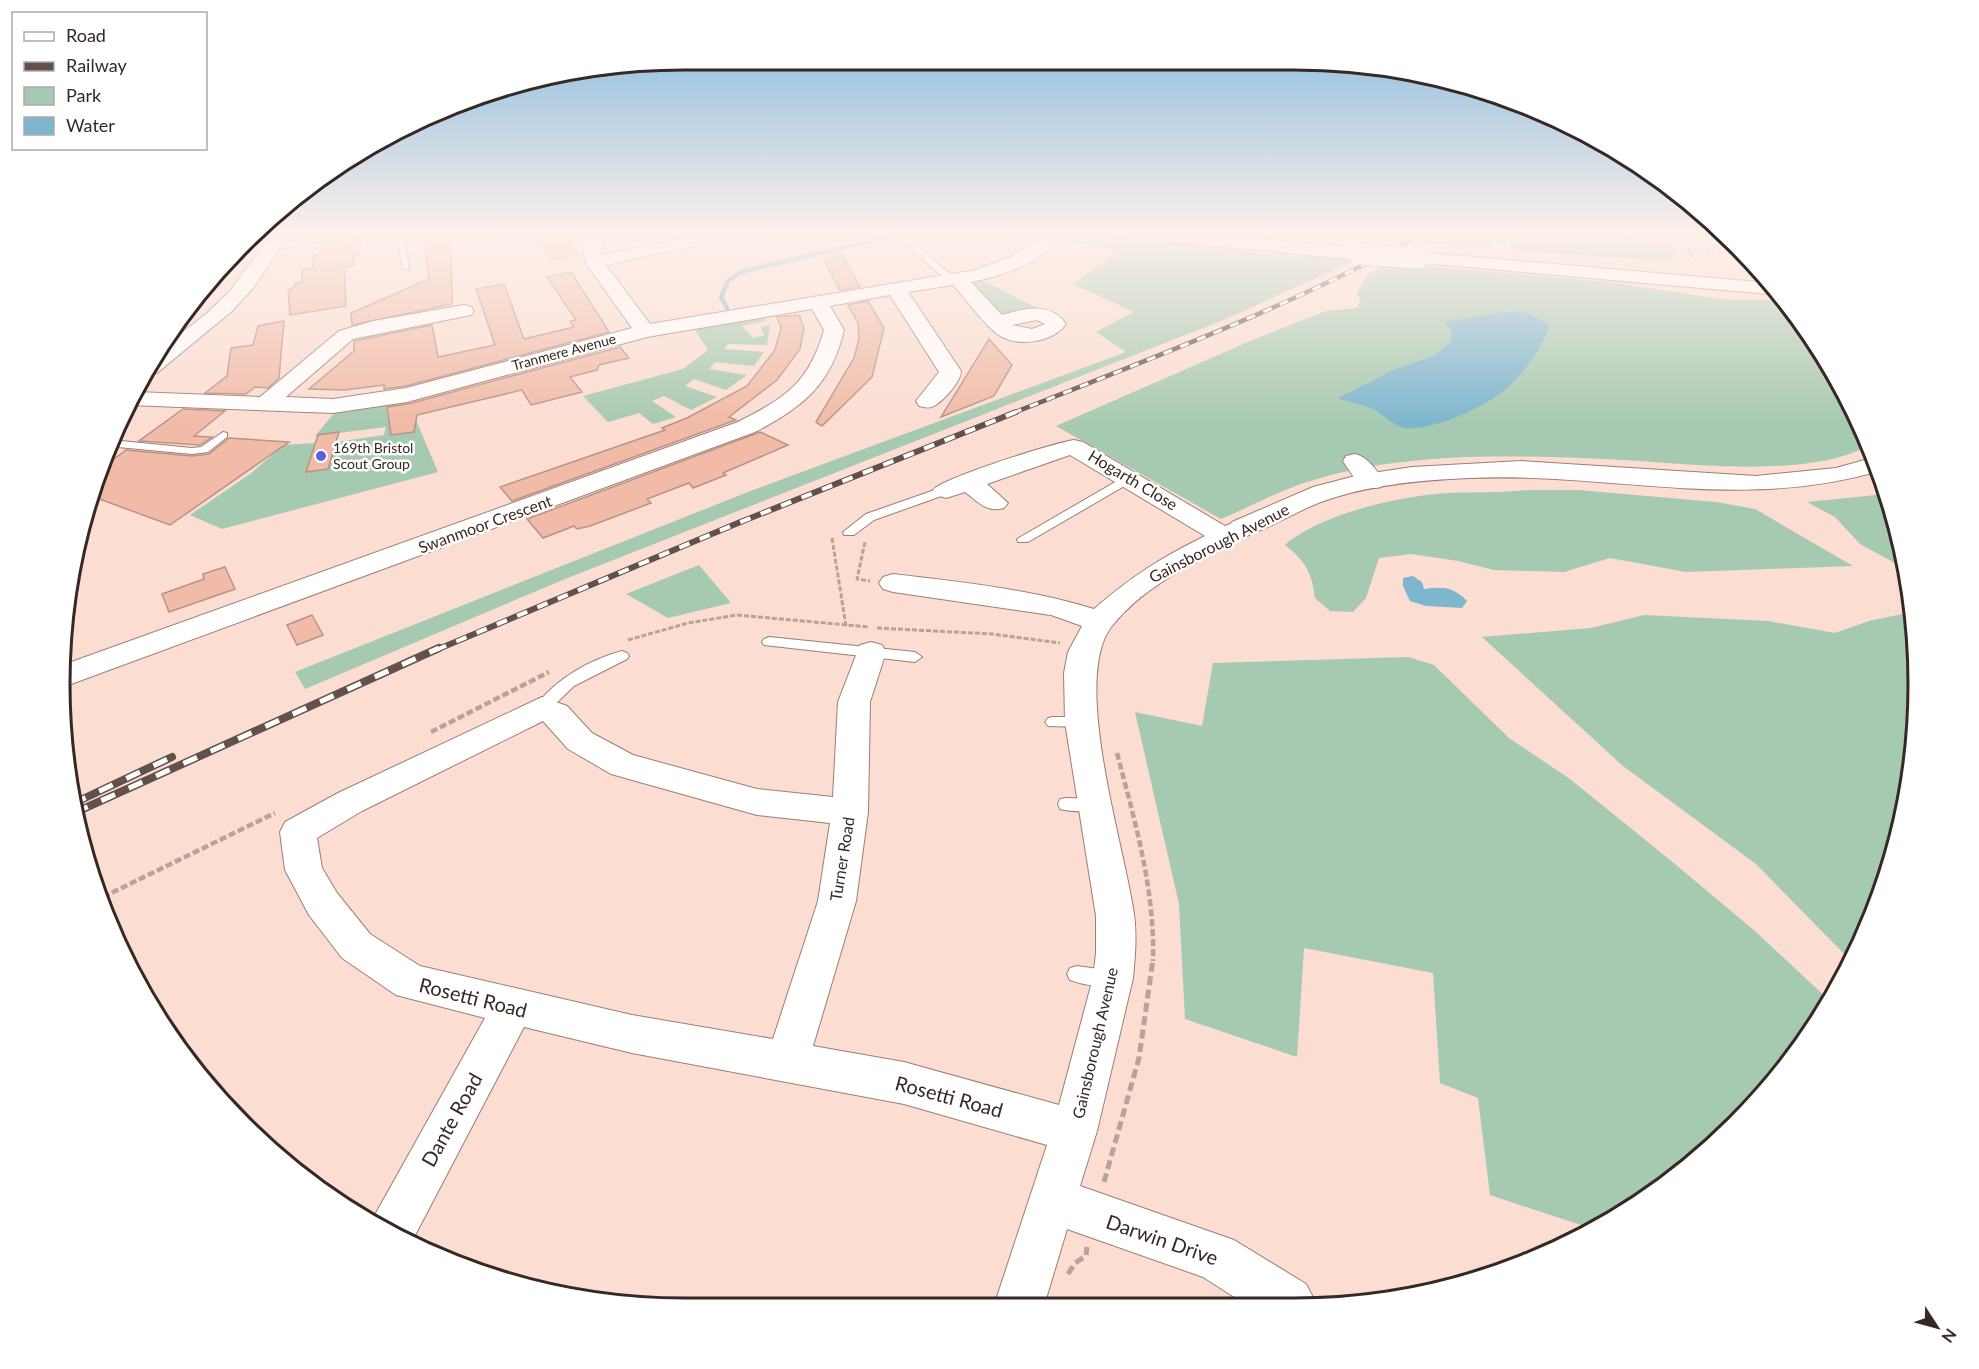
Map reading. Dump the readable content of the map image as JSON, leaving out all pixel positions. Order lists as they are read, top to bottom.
{
  "streets": {
    "main road": ["Gainsborough Avenue"],
    "street": [
      "Tranmere Avenue",
      "Hogarth Close",
      "Swanmoor Crescent",
      "Turner Road",
      "Rosetti Road",
      "Dante Road",
      "Darwin Drive"
    ]
  },
  "crossings": [
    ["Tranmere Avenue", "Swanmoor Crescent"],
    ["Hogarth Close", "Gainsborough Avenue"],
    ["Gainsborough Avenue", "Rosetti Road"],
    ["Gainsborough Avenue", "Darwin Drive"],
    ["Turner Road", "Rosetti Road"],
    ["Rosetti Road", "Dante Road"]
  ],
  "places": ["169th Bristol Scout Group"],
  "legend": [
    "Road",
    "Railway",
    "Park",
    "Water"
  ],
  "north": "bottom right"
}
